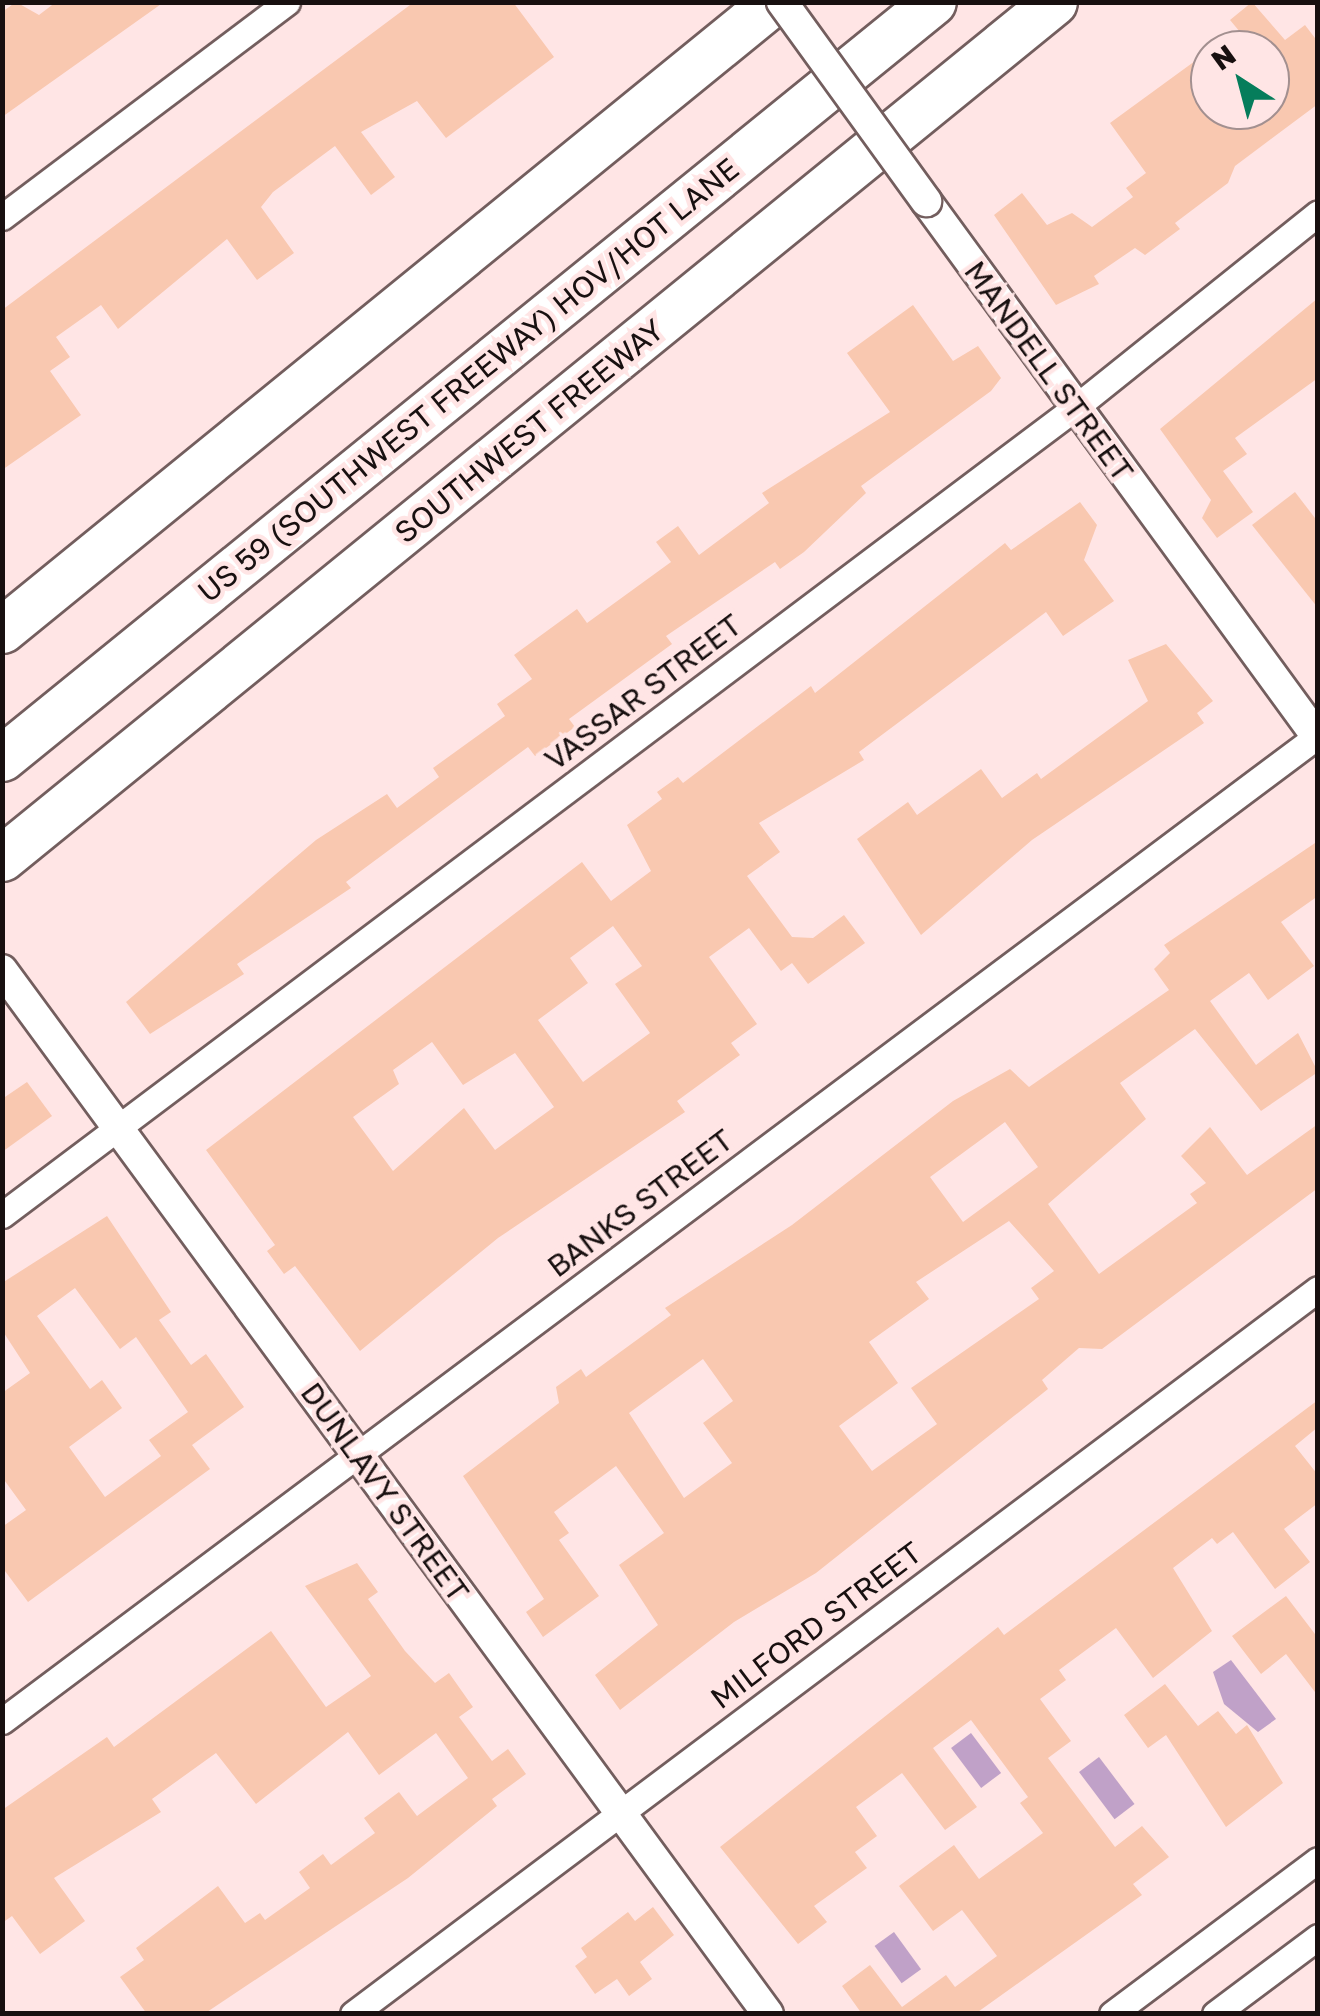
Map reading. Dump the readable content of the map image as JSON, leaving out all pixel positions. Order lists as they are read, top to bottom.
{
  "streets": {
    "highway": ["US 59 (SOUTHWEST FREEWAY) HOV/HOT LANE", "SOUTHWEST FREEWAY"],
    "street": [
      "MANDELL STREET",
      "VASSAR STREET",
      "BANKS STREET",
      "DUNLAVY STREET",
      "MILFORD STREET"
    ]
  },
  "crossings": [
    ["MANDELL STREET", "VASSAR STREET"],
    ["MANDELL STREET", "BANKS STREET"],
    ["VASSAR STREET", "DUNLAVY STREET"],
    ["BANKS STREET", "DUNLAVY STREET"],
    ["DUNLAVY STREET", "MILFORD STREET"]
  ],
  "north": "top left"
}
